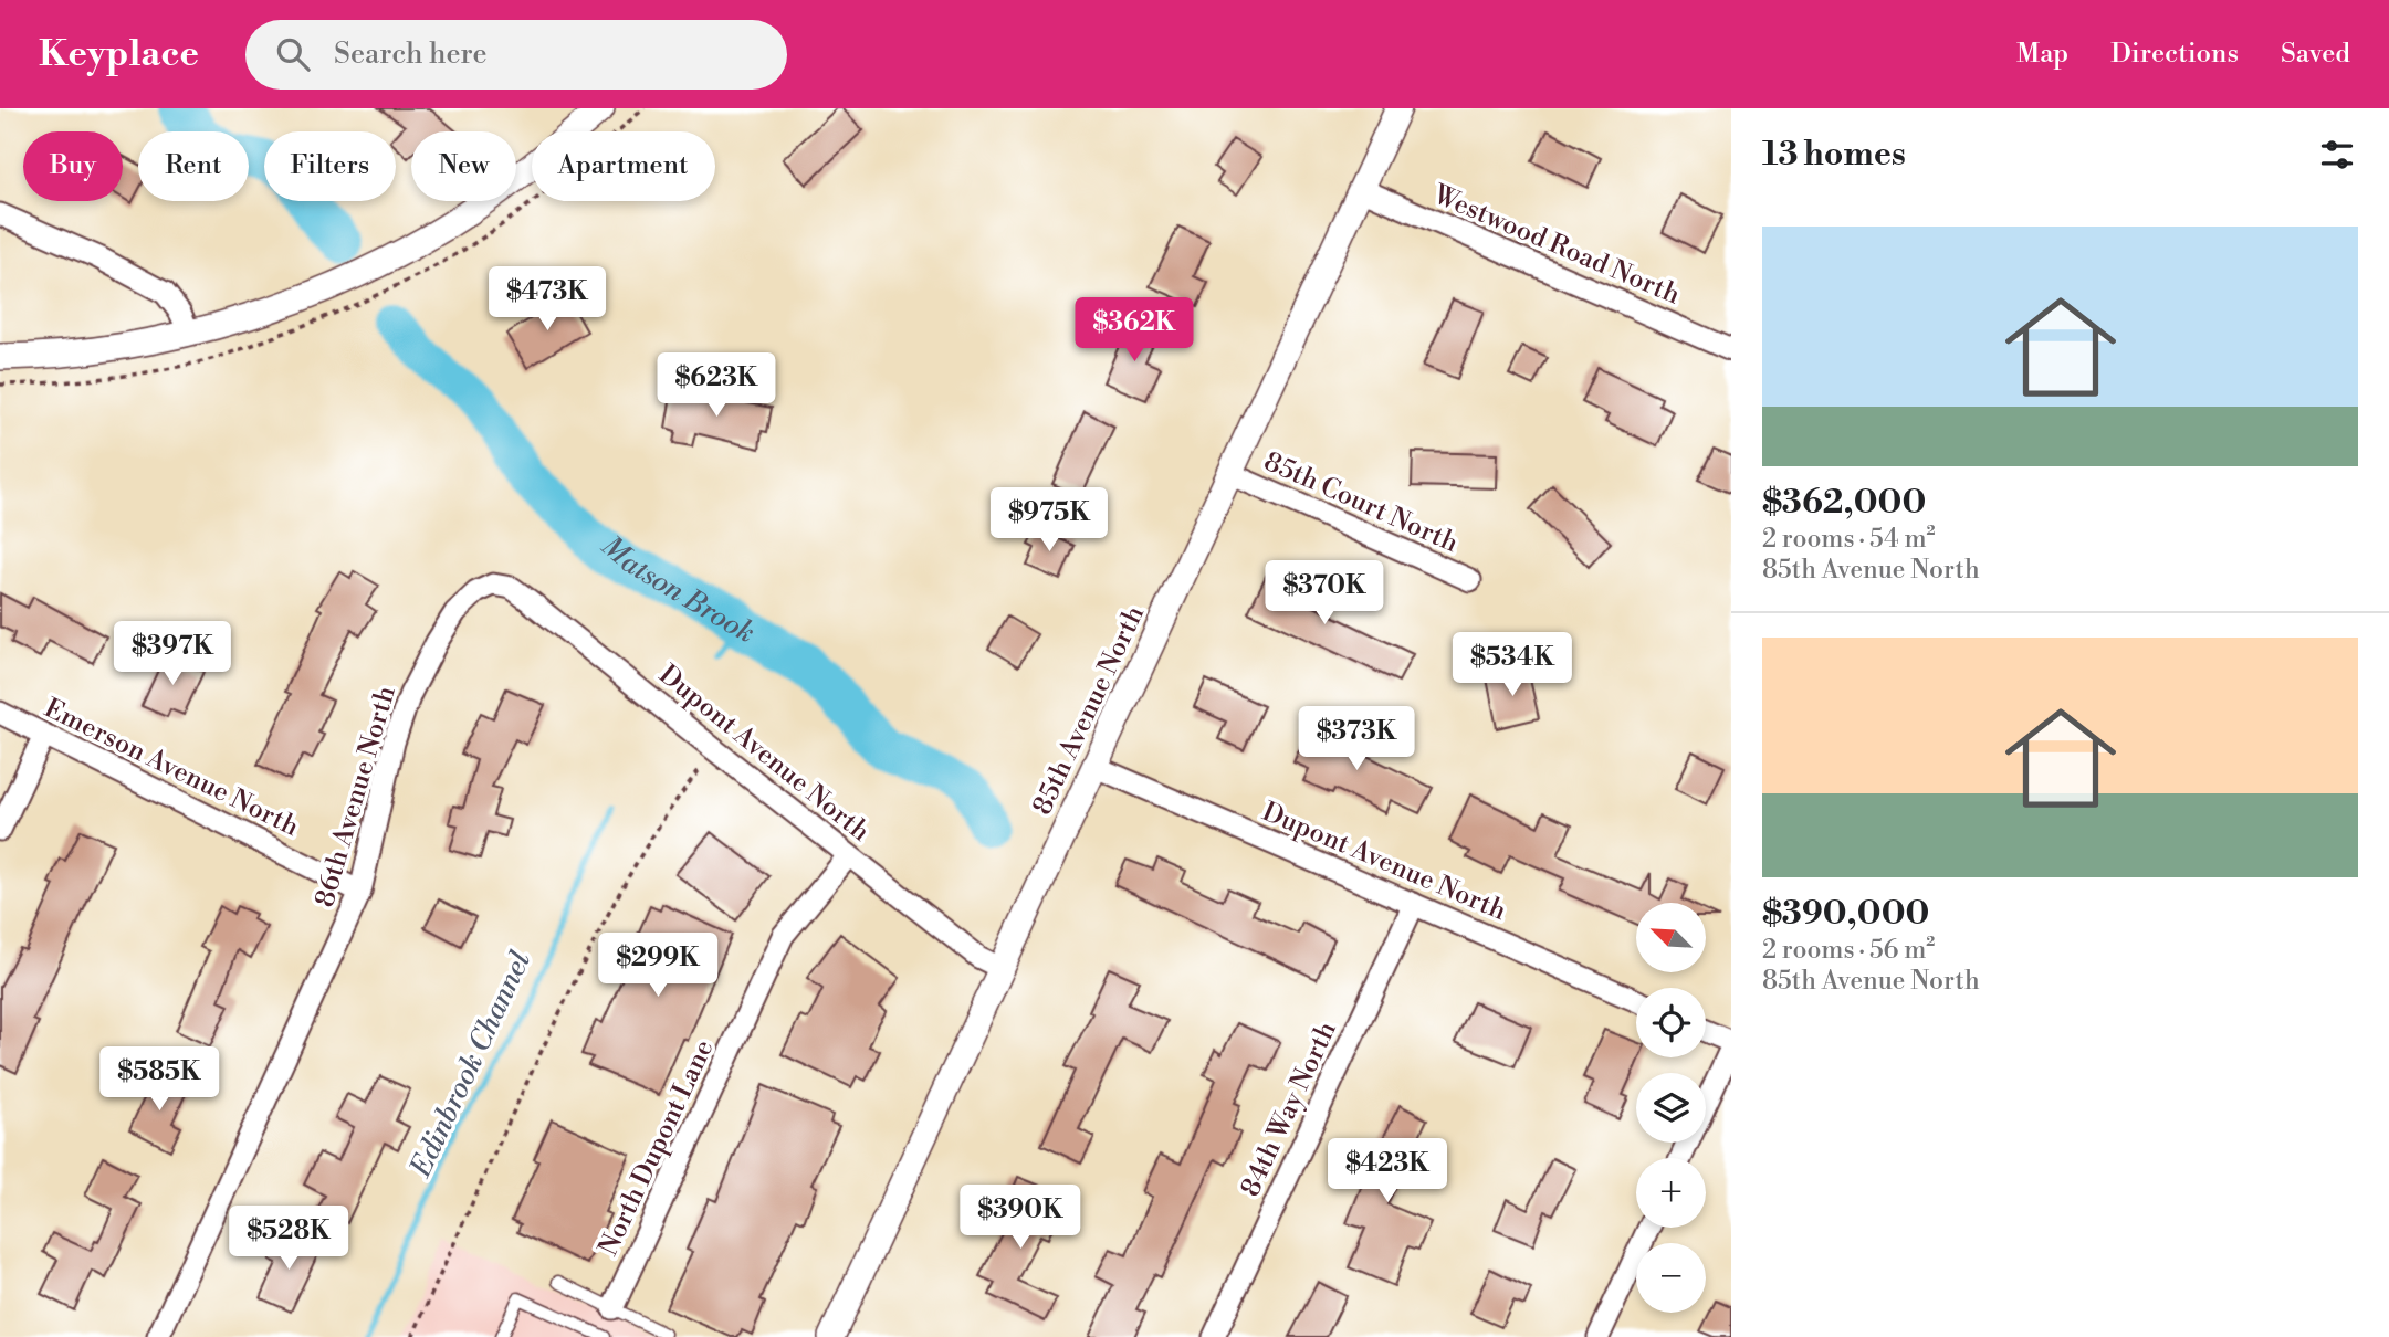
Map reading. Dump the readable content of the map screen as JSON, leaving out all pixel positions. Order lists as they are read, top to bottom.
{
  "streets": {
    "street": [
      "Westwood Road North",
      "85th Court North",
      "85th Avenue North",
      "Dupont Avenue North",
      "Emerson Avenue North",
      "86th Avenue North",
      "84th Way North",
      "North Dupont Lane"
    ]
  },
  "crossings": [
    ["Westwood Road North", "85th Avenue North"],
    ["85th Court North", "85th Avenue North"],
    ["85th Avenue North", "Dupont Avenue North"],
    ["Dupont Avenue North", "86th Avenue North"],
    ["Dupont Avenue North", "84th Way North"],
    ["Dupont Avenue North", "North Dupont Lane"],
    ["Emerson Avenue North", "86th Avenue North"]
  ],
  "water": ["Matson Brook", "Edinbrook Channel"],
  "north": "top left",
  "page": {
    "header": "Keyplace",
    "search": "Search here",
    "nav": ["Map", "Directions", "Saved"],
    "heading": "13 homes",
    "chip": [
      "Buy",
      "Rent",
      "Filters",
      "New",
      "Apartment"
    ],
    "list": [
      {
        "name": "$362,000",
        "note": "2 rooms · 54 m² · 85th Avenue North"
      },
      {
        "name": "$390,000",
        "note": "2 rooms · 56 m² · 85th Avenue North"
      }
    ],
    "price": [
      "$473K",
      "$362K",
      "$623K",
      "$975K",
      "$370K",
      "$397K",
      "$534K",
      "$373K",
      "$299K",
      "$585K",
      "$423K",
      "$390K",
      "$528K"
    ],
    "map_buttons": ["+", "−"]
  }
}
